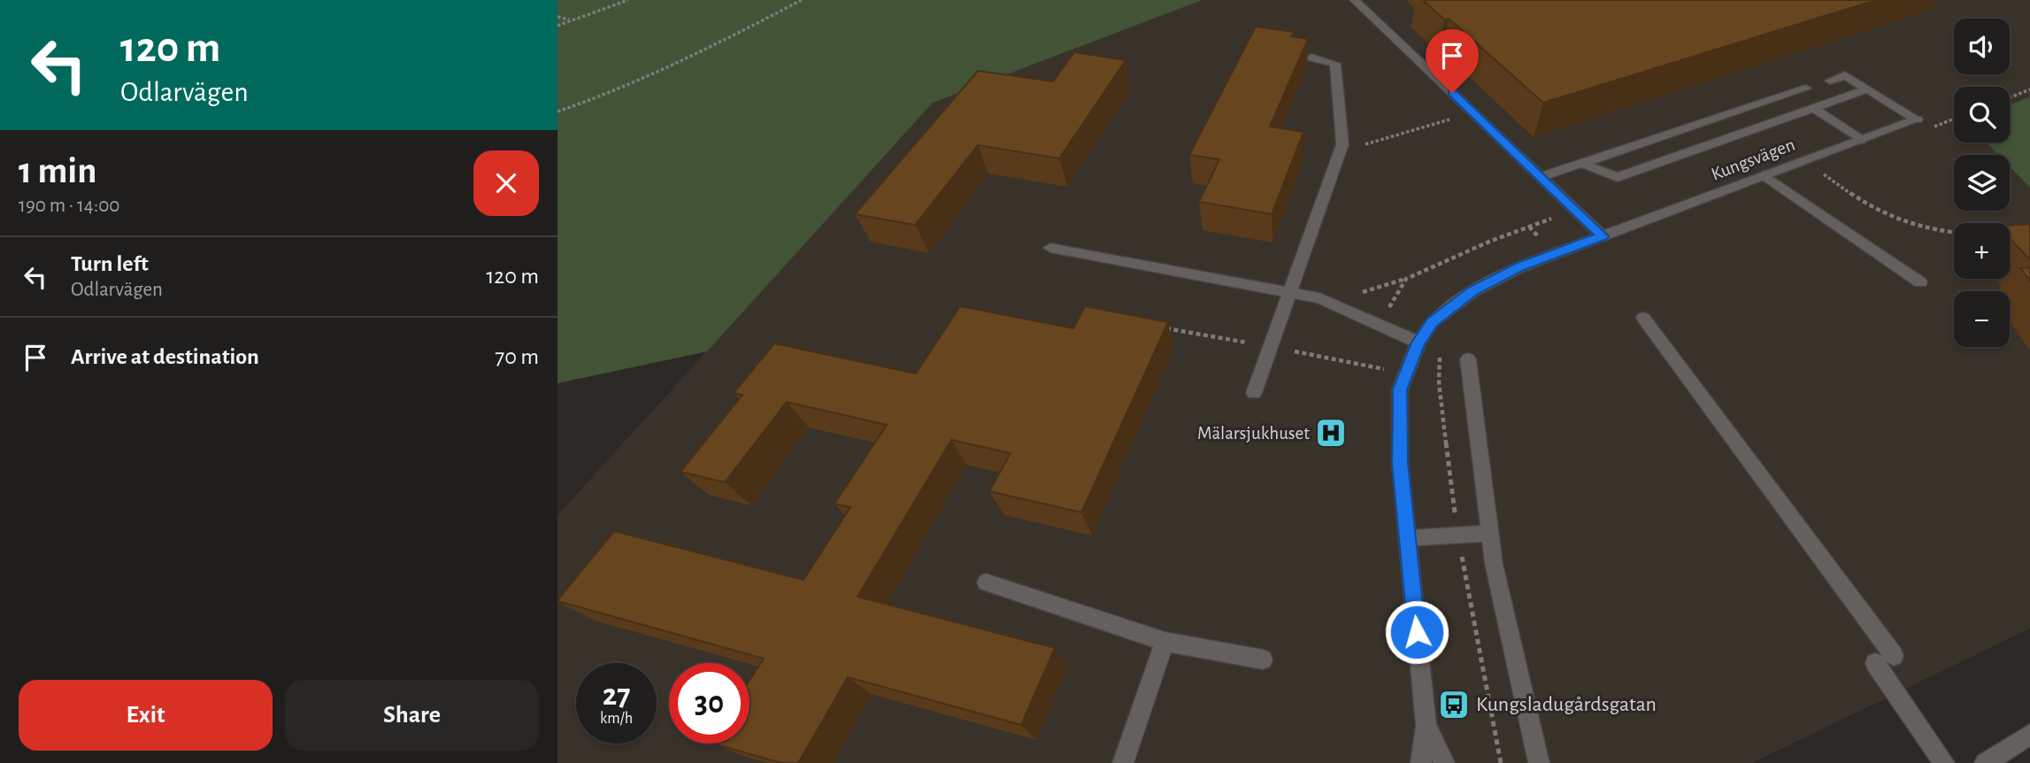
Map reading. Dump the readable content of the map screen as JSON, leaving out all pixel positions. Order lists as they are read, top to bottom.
{
  "streets": {
    "street": ["Kungsvägen"]
  },
  "places": {
    "hospital": ["Mälarsjukhuset"],
    "bus stop": ["Kungsladugårdsgatan"]
  },
  "page": {
    "turn": ["120 m", "Odlarvägen"],
    "map_buttons": ["+", "−"],
    "heading": ["1 min", "190 m · 14:00"],
    "list": [
      {
        "name": "Turn left",
        "note": "Odlarvägen",
        "value": "120 m"
      },
      {
        "name": "Arrive at destination",
        "value": "70 m"
      }
    ],
    "speed": "27 km/h",
    "limit": "30",
    "buttons": ["Exit", "Share"]
  }
}
